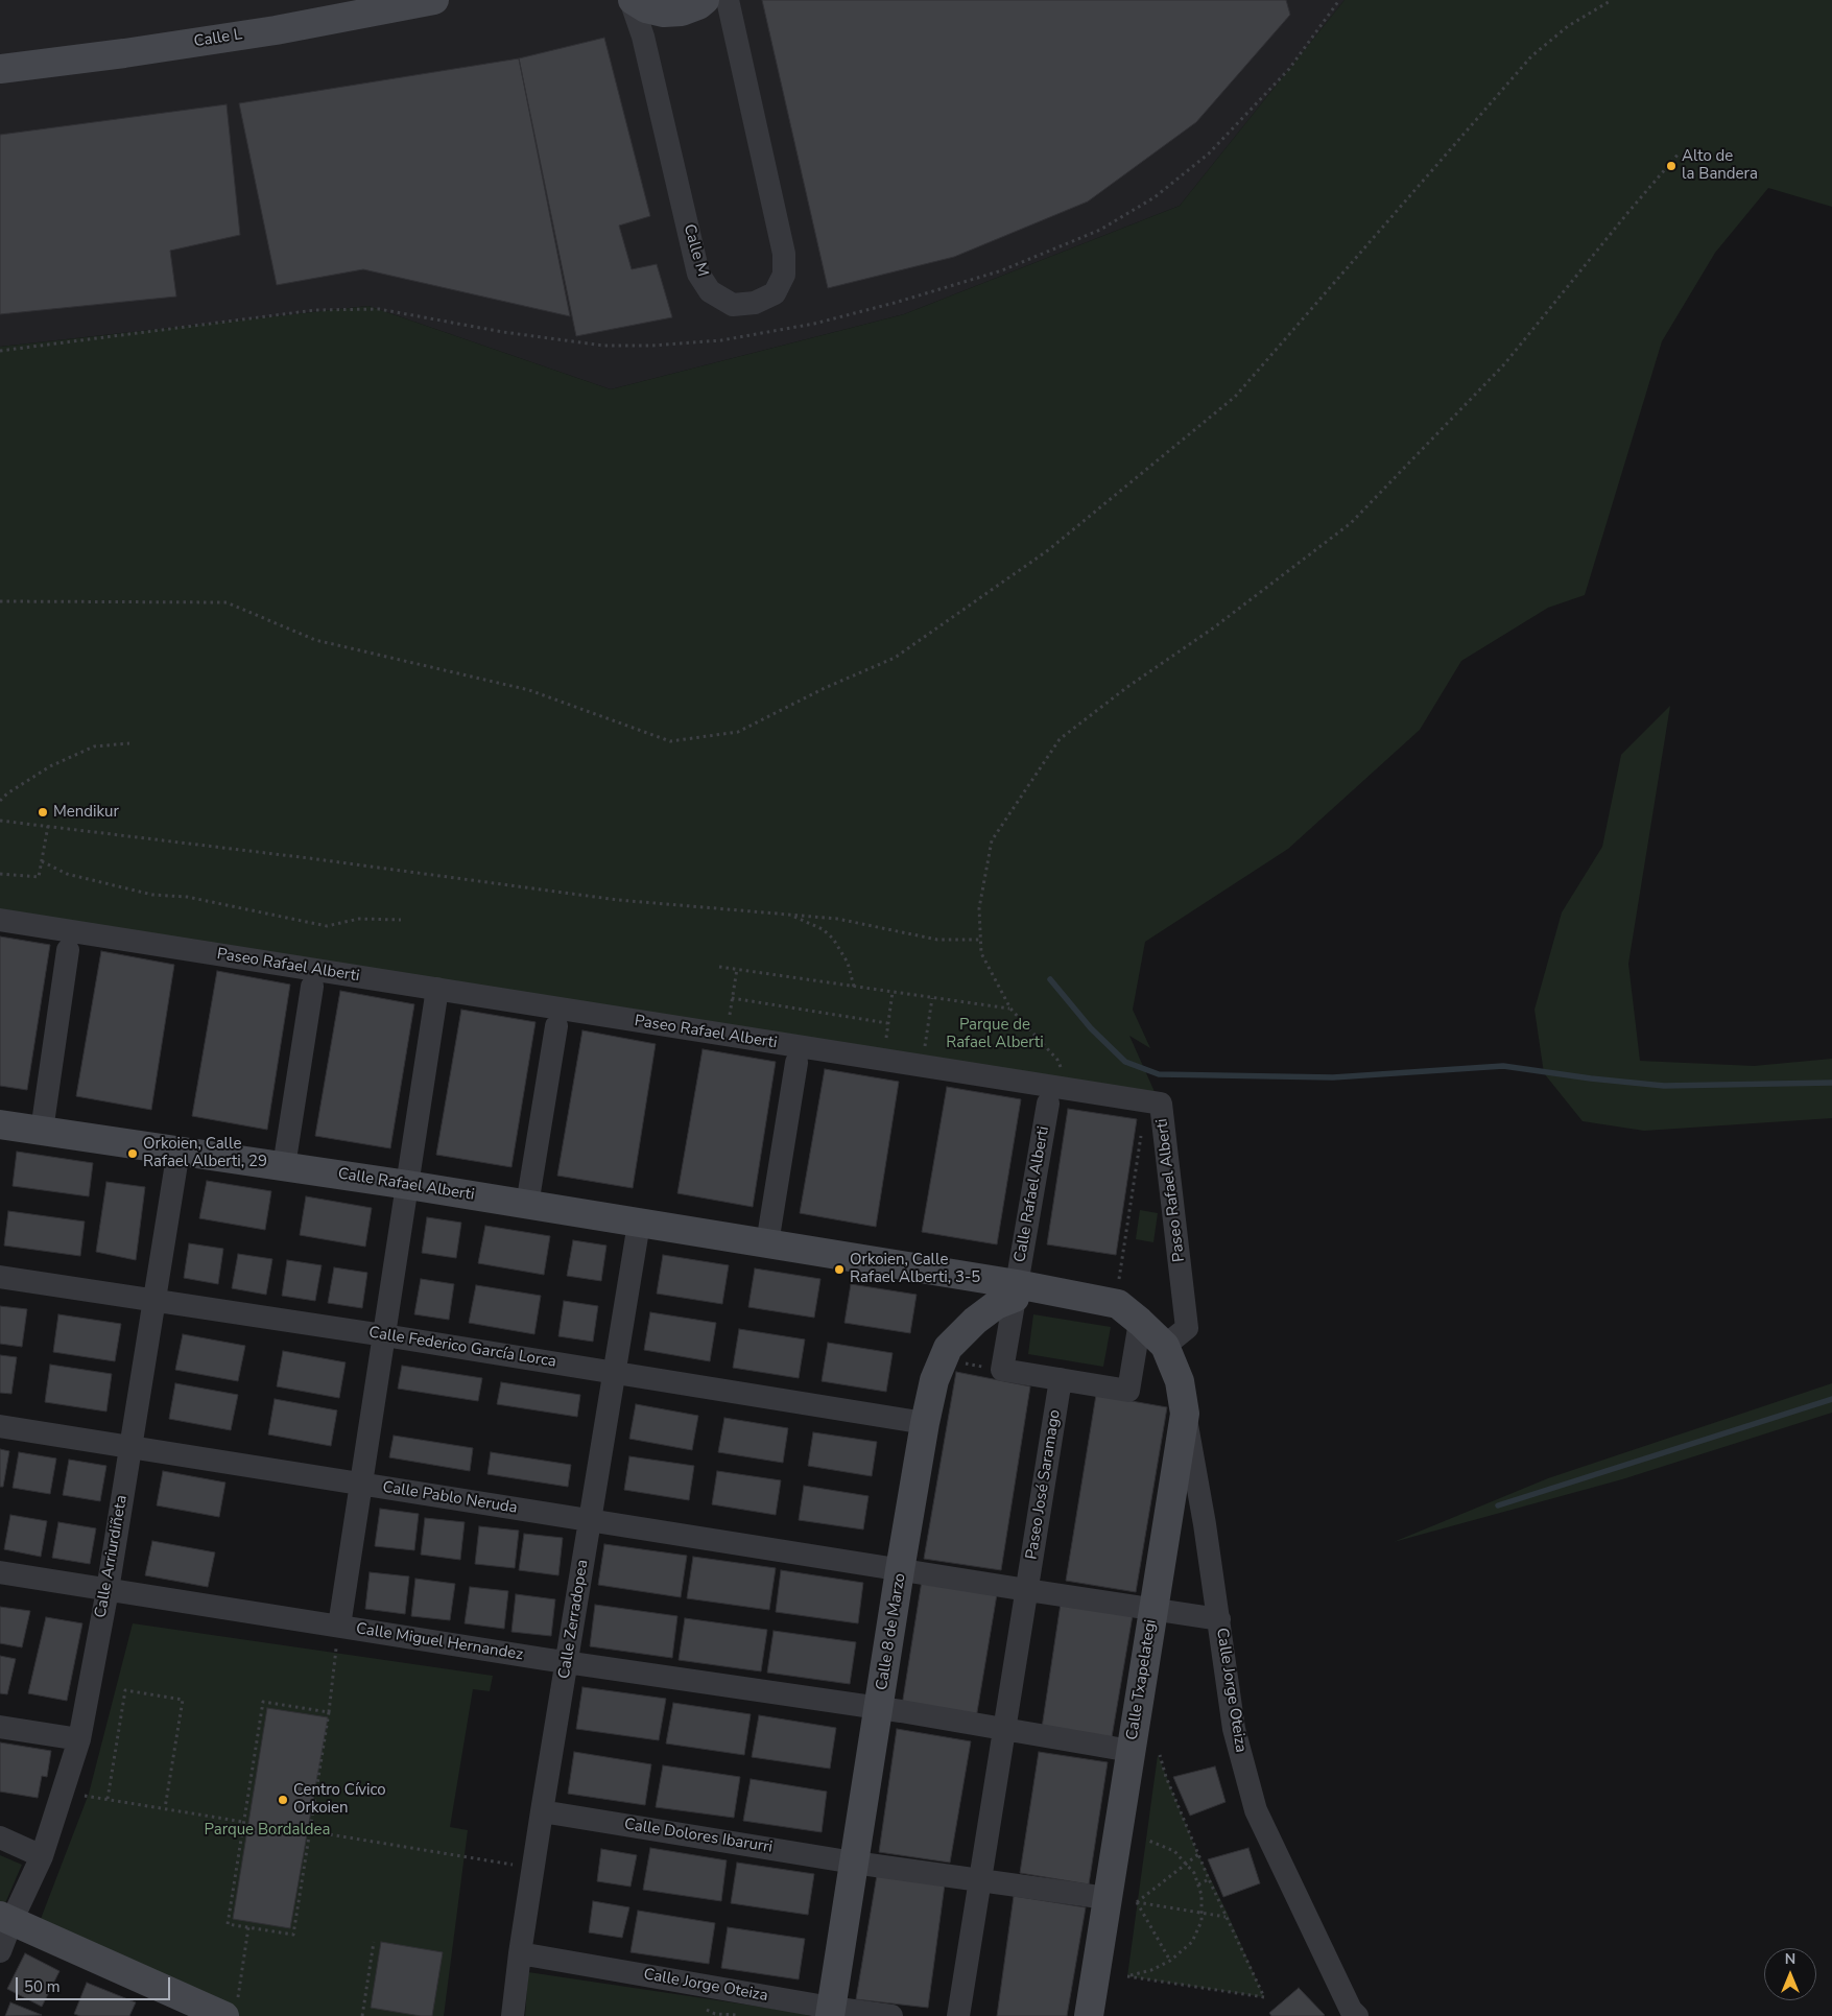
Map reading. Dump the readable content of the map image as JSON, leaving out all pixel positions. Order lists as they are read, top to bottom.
{
  "streets": {
    "street": [
      "Calle L",
      "Calle M",
      "Paseo Rafael Alberti",
      "Calle Rafael Alberti",
      "Calle Federico García Lorca",
      "Paseo José Saramago",
      "Calle Pablo Neruda",
      "Calle Arriurdiñeta",
      "Calle Zerradopea",
      "Calle 8 de Marzo",
      "Calle Miguel Hernandez",
      "Calle Txapelategi",
      "Calle Jorge Oteiza",
      "Calle Dolores Ibarurri"
    ]
  },
  "crossings": [
    ["Paseo Rafael Alberti", "Calle Rafael Alberti"],
    ["Paseo Rafael Alberti", "Calle Txapelategi"],
    ["Calle Rafael Alberti", "Calle Arriurdiñeta"],
    ["Calle Rafael Alberti", "Calle Zerradopea"],
    ["Calle Rafael Alberti", "Calle 8 de Marzo"],
    ["Calle Rafael Alberti", "Calle Txapelategi"],
    ["Calle Federico García Lorca", "Calle Arriurdiñeta"],
    ["Calle Federico García Lorca", "Calle Zerradopea"],
    ["Calle Federico García Lorca", "Calle 8 de Marzo"],
    ["Calle Pablo Neruda", "Calle Arriurdiñeta"],
    ["Calle Pablo Neruda", "Calle Zerradopea"],
    ["Calle Pablo Neruda", "Calle 8 de Marzo"],
    ["Calle Arriurdiñeta", "Calle Miguel Hernandez"],
    ["Calle Zerradopea", "Calle Miguel Hernandez"],
    ["Calle Zerradopea", "Calle Jorge Oteiza"],
    ["Calle Zerradopea", "Calle Dolores Ibarurri"],
    ["Calle 8 de Marzo", "Calle Miguel Hernandez"],
    ["Calle 8 de Marzo", "Calle Jorge Oteiza"],
    ["Calle 8 de Marzo", "Calle Dolores Ibarurri"],
    ["Calle Txapelategi", "Calle Jorge Oteiza"]
  ],
  "parks": ["Parque de Rafael Alberti", "Parque Bordaldea"],
  "places": [
    "Alto de la Bandera",
    "Mendikur",
    "Orkoien, Calle Rafael Alberti, 29",
    "Orkoien, Calle Rafael Alberti, 3-5",
    "Centro Cívico Orkoien"
  ],
  "scale_bar": "50 m",
  "north": "top"
}
